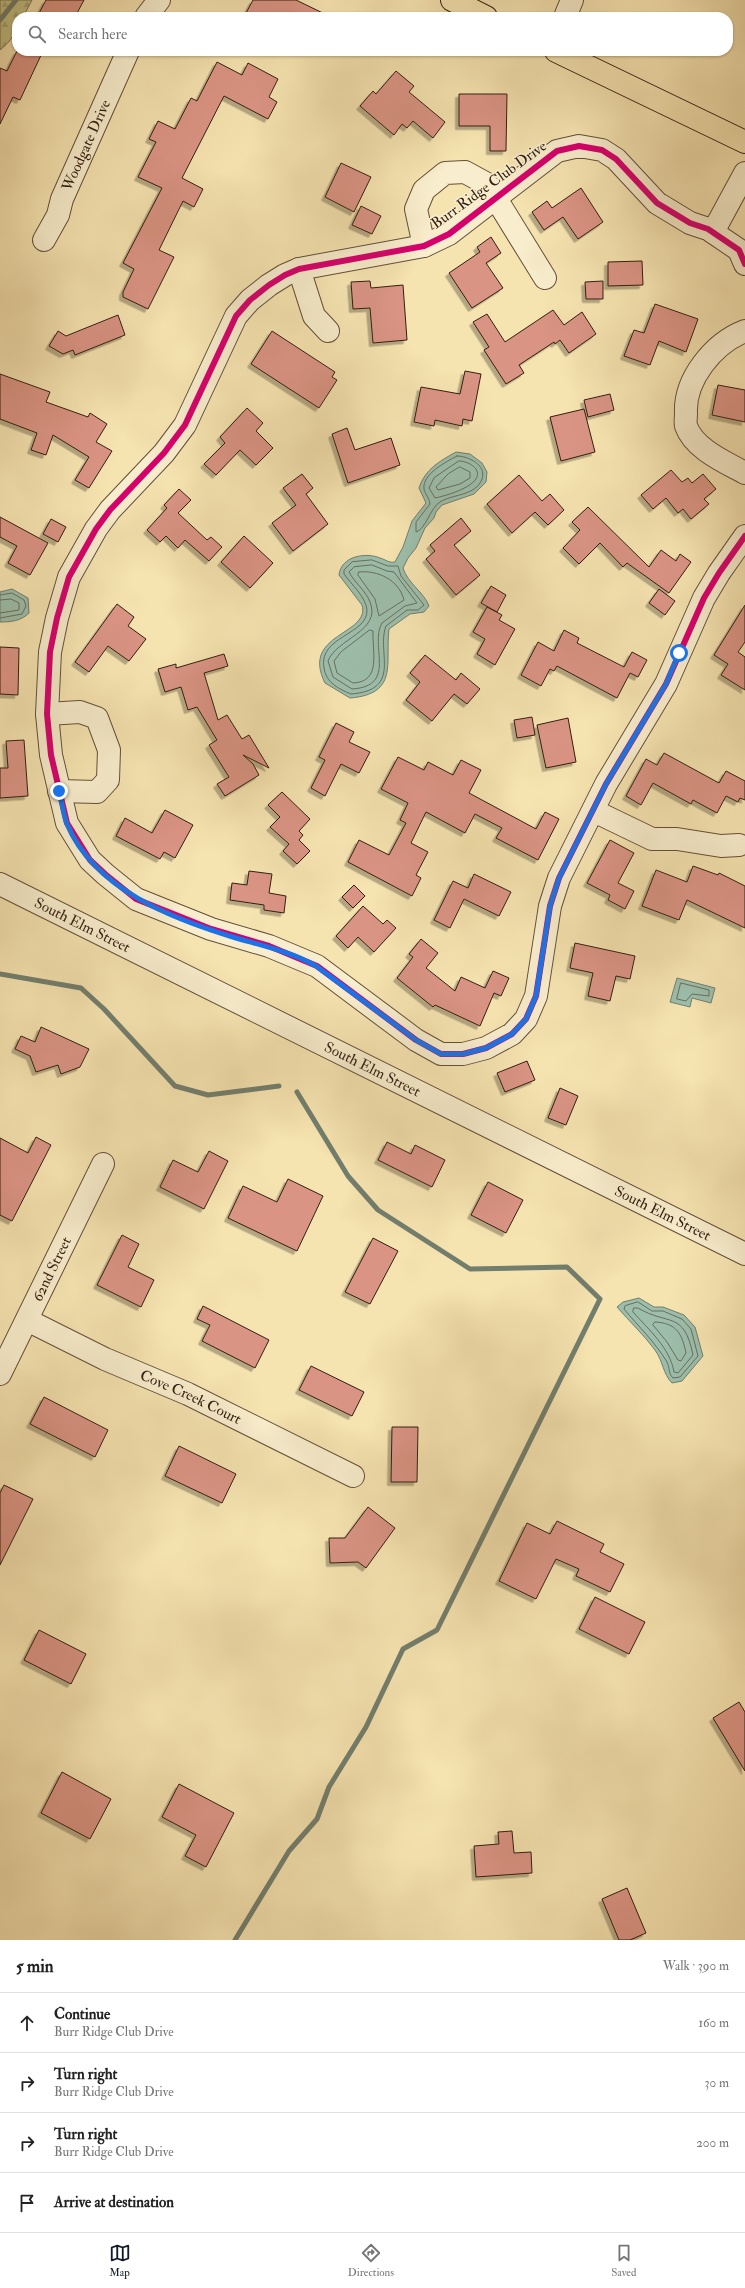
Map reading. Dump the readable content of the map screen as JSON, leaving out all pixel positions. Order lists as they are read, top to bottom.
{
  "streets": {
    "street": [
      "Woodgate Drive",
      "Burr Ridge Club Drive",
      "South Elm Street",
      "62nd Street",
      "Cove Creek Court"
    ]
  },
  "crossings": [
    ["62nd Street", "Cove Creek Court"]
  ],
  "page": {
    "search": "Search here",
    "heading": ["5 min", "Walk · 390 m"],
    "list": [
      ["Continue", "Burr Ridge Club Drive", "160 m"],
      ["Turn right", "Burr Ridge Club Drive", "30 m"],
      ["Turn right", "Burr Ridge Club Drive", "200 m"],
      "Arrive at destination"
    ],
    "nav": ["Map", "Directions", "Saved"]
  }
}
